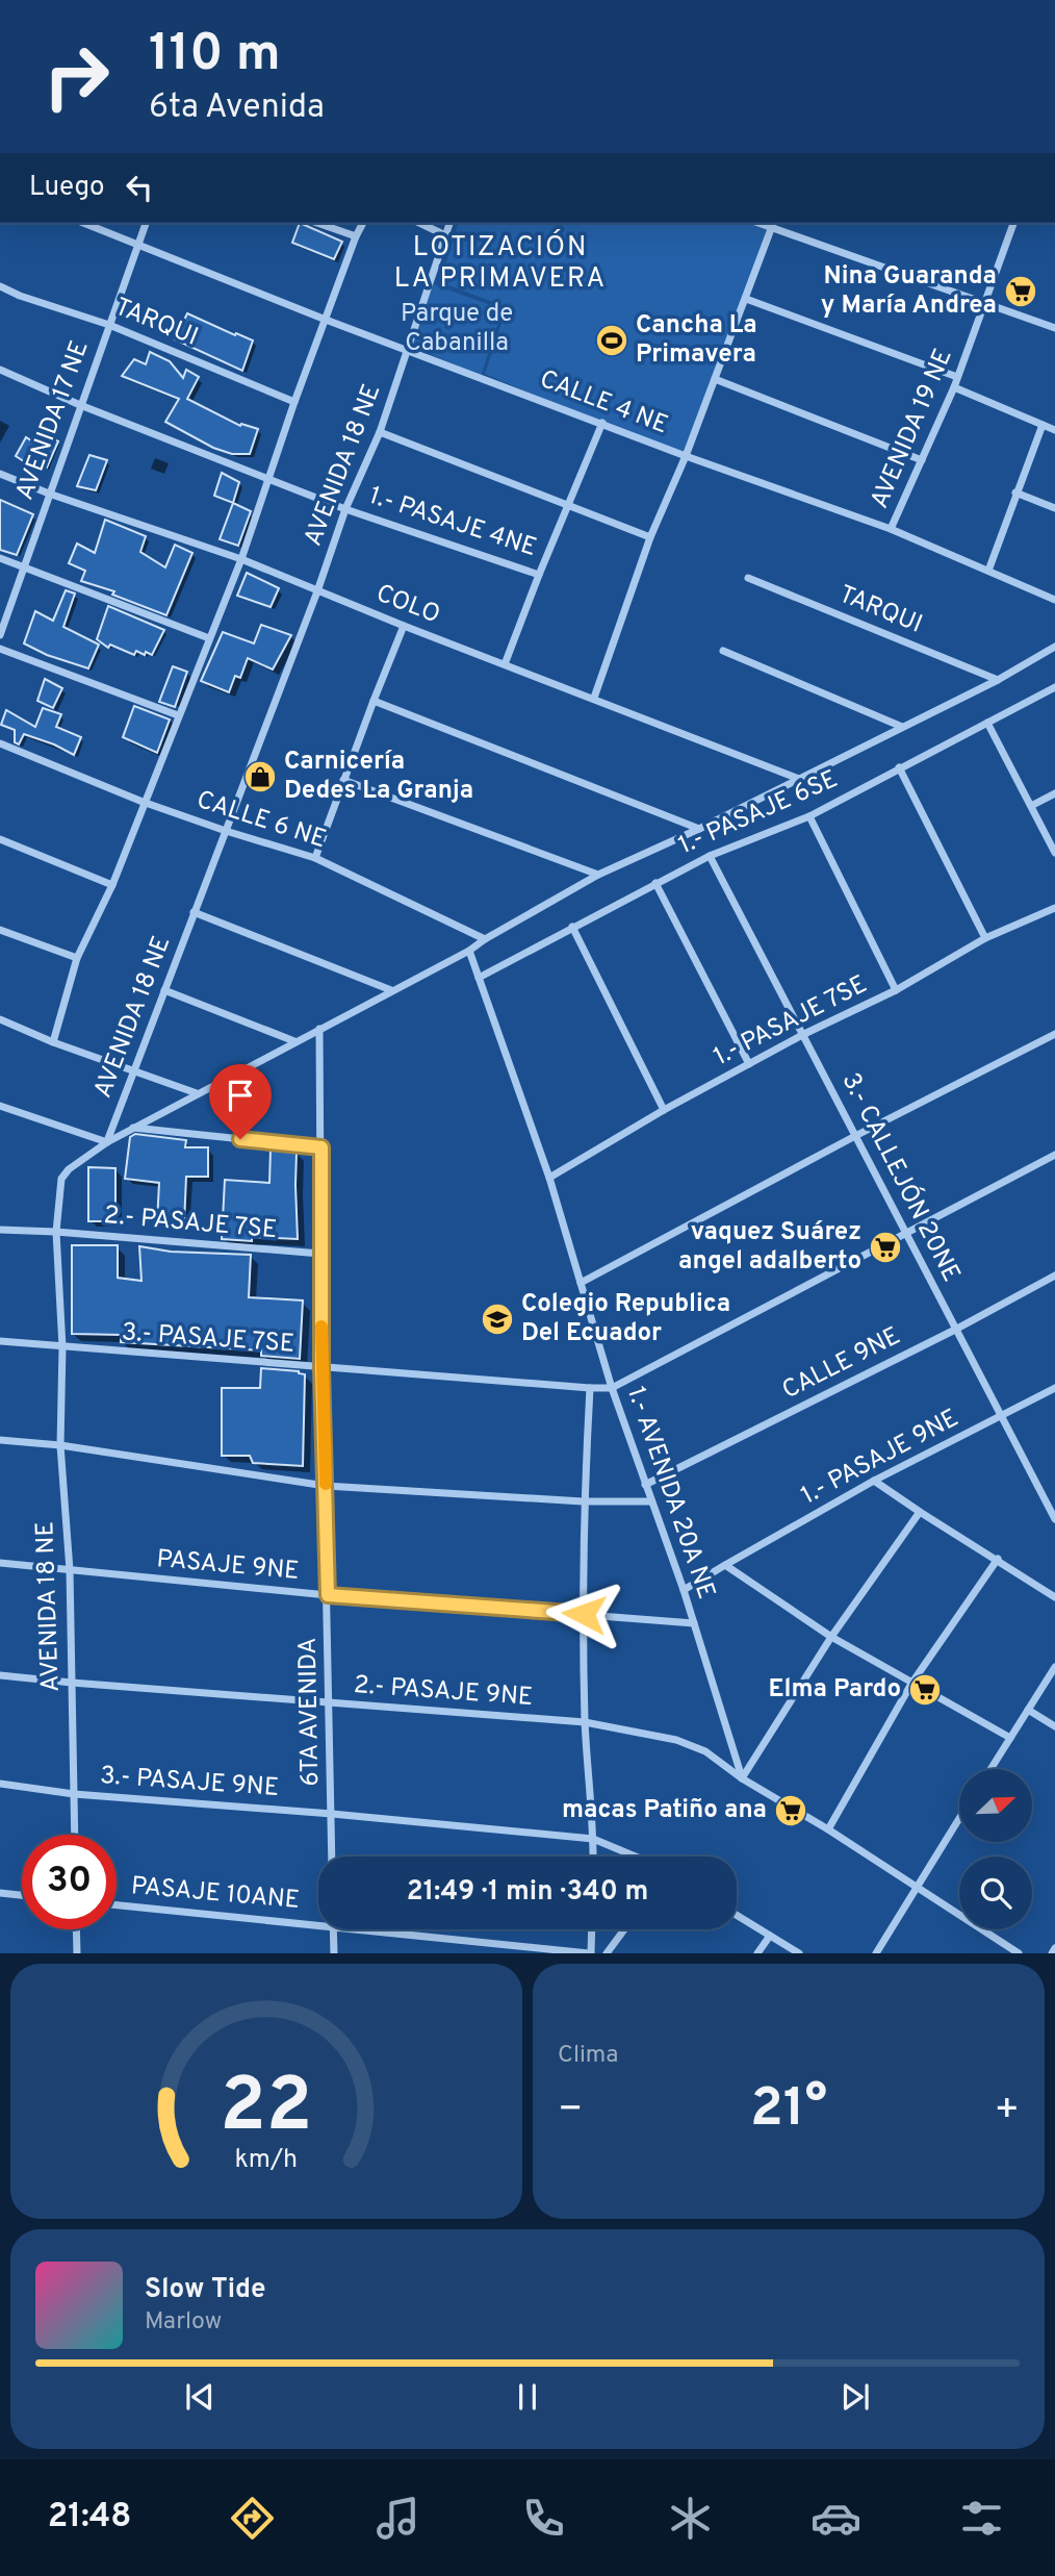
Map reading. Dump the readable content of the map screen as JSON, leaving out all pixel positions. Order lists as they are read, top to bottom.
{
  "streets": {
    "street": [
      "TARQUI",
      "CALLE 4 NE",
      "AVENIDA 17 NE",
      "AVENIDA 19 NE",
      "AVENIDA 18 NE",
      "1.- PASAJE 4NE",
      "COLO",
      "1.- PASAJE 6SE",
      "CALLE 6 NE",
      "1.- PASAJE 7SE",
      "3.- CALLEJÓN 20NE",
      "2.- PASAJE 7SE",
      "3.- PASAJE 7SE",
      "CALLE 9NE",
      "1.- PASAJE 9NE",
      "1.- AVENIDA 20A NE",
      "PASAJE 9NE",
      "2.- PASAJE 9NE",
      "6TA AVENIDA",
      "3.- PASAJE 9NE",
      "PASAJE 10ANE"
    ]
  },
  "crossings": [
    ["TARQUI", "AVENIDA 17 NE"],
    ["CALLE 4 NE", "AVENIDA 17 NE"],
    ["CALLE 4 NE", "AVENIDA 19 NE"],
    ["CALLE 4 NE", "AVENIDA 18 NE"],
    ["CALLE 4 NE", "1.- PASAJE 4NE"],
    ["AVENIDA 17 NE", "1.- PASAJE 4NE"],
    ["AVENIDA 17 NE", "COLO"],
    ["AVENIDA 18 NE", "1.- PASAJE 4NE"],
    ["AVENIDA 18 NE", "COLO"],
    ["AVENIDA 18 NE", "CALLE 6 NE"],
    ["AVENIDA 18 NE", "2.- PASAJE 7SE"],
    ["AVENIDA 18 NE", "3.- PASAJE 7SE"],
    ["AVENIDA 18 NE", "PASAJE 9NE"],
    ["AVENIDA 18 NE", "2.- PASAJE 9NE"],
    ["AVENIDA 18 NE", "3.- PASAJE 9NE"],
    ["1.- PASAJE 6SE", "3.- CALLEJÓN 20NE"],
    ["1.- PASAJE 6SE", "1.- AVENIDA 20A NE"],
    ["1.- PASAJE 7SE", "3.- CALLEJÓN 20NE"],
    ["1.- PASAJE 7SE", "1.- AVENIDA 20A NE"],
    ["3.- CALLEJÓN 20NE", "3.- PASAJE 7SE"],
    ["3.- CALLEJÓN 20NE", "CALLE 9NE"],
    ["3.- CALLEJÓN 20NE", "1.- PASAJE 9NE"],
    ["2.- PASAJE 7SE", "6TA AVENIDA"],
    ["3.- PASAJE 7SE", "1.- AVENIDA 20A NE"],
    ["3.- PASAJE 7SE", "6TA AVENIDA"],
    ["CALLE 9NE", "1.- AVENIDA 20A NE"],
    ["1.- PASAJE 9NE", "1.- AVENIDA 20A NE"],
    ["1.- AVENIDA 20A NE", "PASAJE 9NE"],
    ["1.- AVENIDA 20A NE", "2.- PASAJE 9NE"],
    ["PASAJE 9NE", "6TA AVENIDA"],
    ["2.- PASAJE 9NE", "6TA AVENIDA"],
    ["6TA AVENIDA", "3.- PASAJE 9NE"]
  ],
  "districts": ["LOTIZACIÓN LA PRIMAVERA"],
  "parks": ["Parque de Cabanilla"],
  "places": {
    "supermarket": [
      "Nina Guaranda y María Andrea",
      "vaquez Suárez angel adalberto",
      "Elma Pardo",
      "macas Patiño ana"
    ],
    "sports": ["Cancha La Primavera"],
    "shop": ["Carnicería Dedes La Granja"],
    "school or university": ["Colegio Republica Del Ecuador"]
  },
  "north": "top right",
  "page": {
    "turn": ["110 m", "6ta Avenida"],
    "then": "Luego",
    "limit": "30",
    "trip": "21:49 · 1 min · 340 m",
    "tile": "Clima",
    "heat": ["−", "21°", "+"],
    "song": ["Slow Tide", "Marlow"],
    "tabs": "21:48",
    "gauge": ["22", "km/h"]
  }
}
